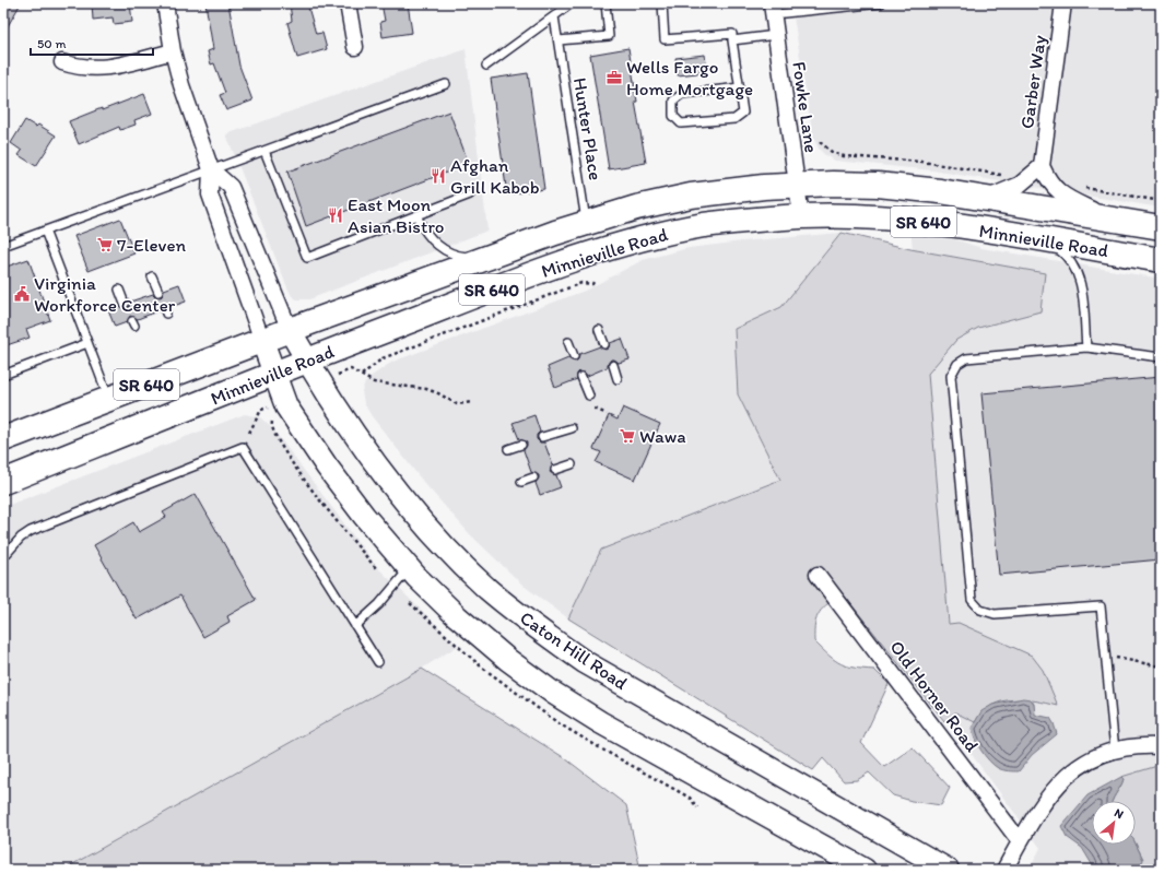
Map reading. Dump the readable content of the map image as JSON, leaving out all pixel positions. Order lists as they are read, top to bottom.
{
  "streets": {
    "main road": ["SR 640", "Minnieville Road", "Caton Hill Road"],
    "street": ["Garber Way", "Fowke Lane", "Old Horner Road"],
    "lane": ["Hunter Place"]
  },
  "crossings": [
    ["Fowke Lane", "Minnieville Road"],
    ["Hunter Place", "Minnieville Road"],
    ["Minnieville Road", "Caton Hill Road"]
  ],
  "places": {
    "office": ["Wells Fargo Home Mortgage"],
    "restaurant": ["Afghan Grill Kabob", "East Moon Asian Bistro"],
    "supermarket": ["7-Eleven", "Wawa"],
    "public building": ["Virginia Workforce Center"]
  },
  "scale_bar": "50 m",
  "north": "top right"
}
